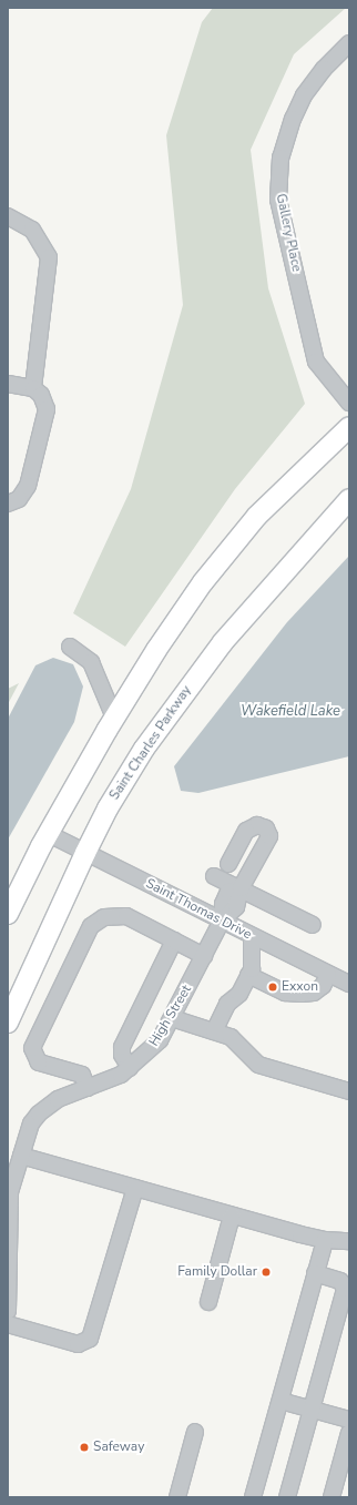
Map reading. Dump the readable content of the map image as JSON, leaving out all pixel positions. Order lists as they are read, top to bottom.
{
  "streets": {
    "main road": ["Saint Charles Parkway"],
    "street": ["Gallery Place", "Saint Thomas Drive", "High Street"]
  },
  "crossings": [
    ["Saint Charles Parkway", "Saint Thomas Drive"],
    ["Saint Thomas Drive", "High Street"]
  ],
  "water": ["Wakefield Lake"],
  "places": ["Exxon", "Family Dollar", "Safeway"]
}
